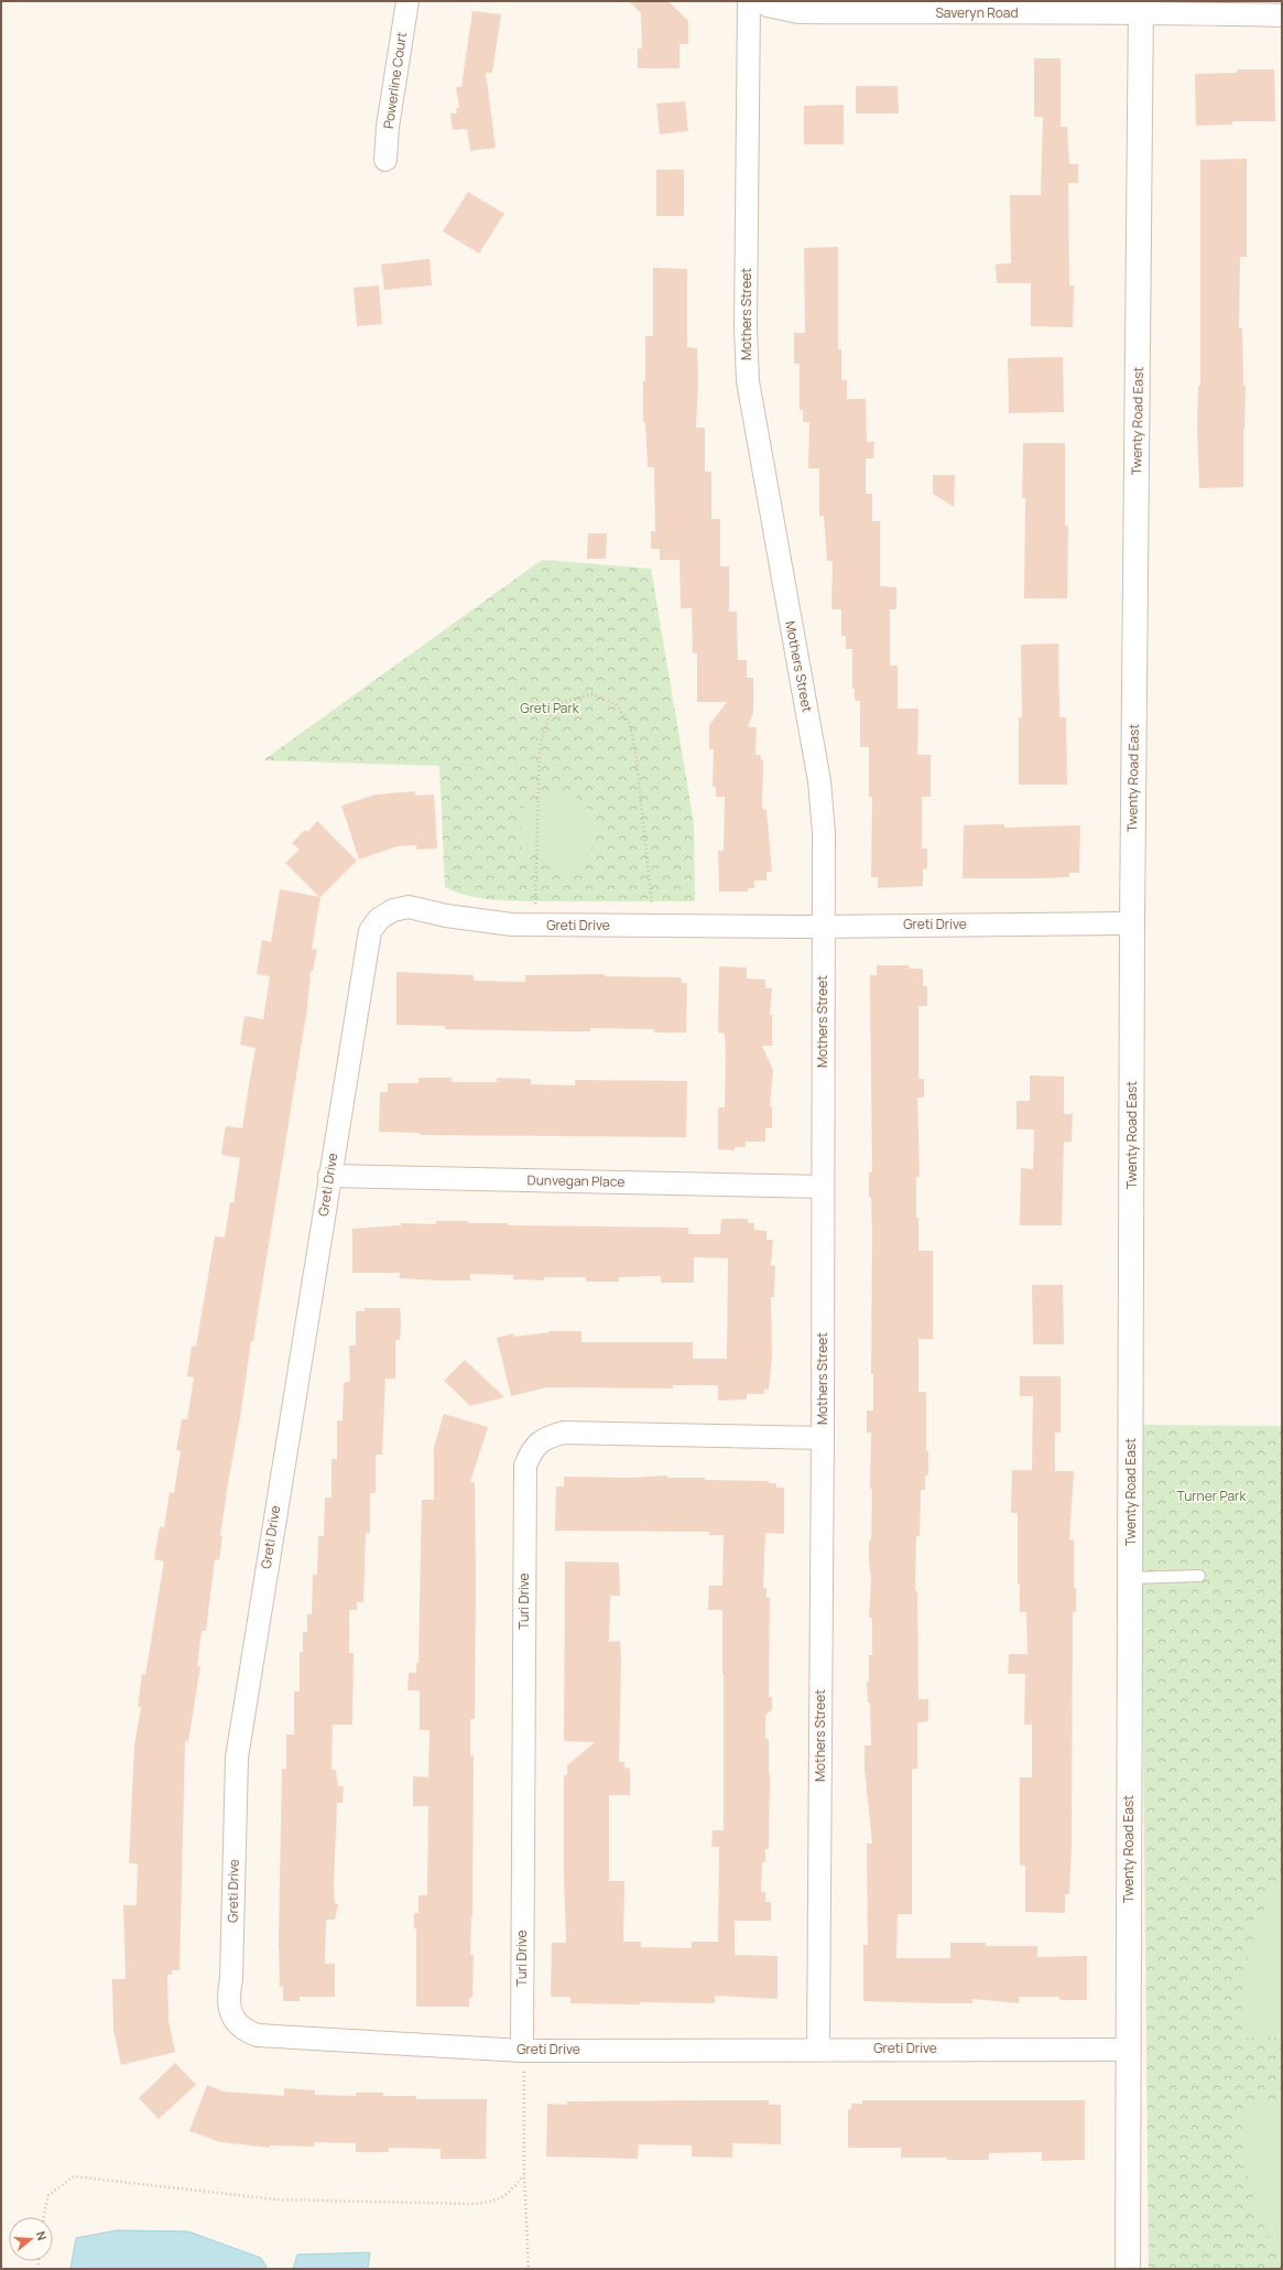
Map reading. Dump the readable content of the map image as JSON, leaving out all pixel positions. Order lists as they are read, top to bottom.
{
  "streets": {
    "street": [
      "Saveryn Road",
      "Powerline Court",
      "Mothers Street",
      "Twenty Road East",
      "Greti Drive",
      "Dunvegan Place",
      "Turi Drive"
    ]
  },
  "crossings": [
    ["Saveryn Road", "Twenty Road East"],
    ["Mothers Street", "Greti Drive"],
    ["Mothers Street", "Dunvegan Place"],
    ["Mothers Street", "Turi Drive"],
    ["Twenty Road East", "Greti Drive"],
    ["Greti Drive", "Dunvegan Place"],
    ["Greti Drive", "Turi Drive"]
  ],
  "parks": ["Greti Park", "Turner Park"],
  "north": "right"
}
